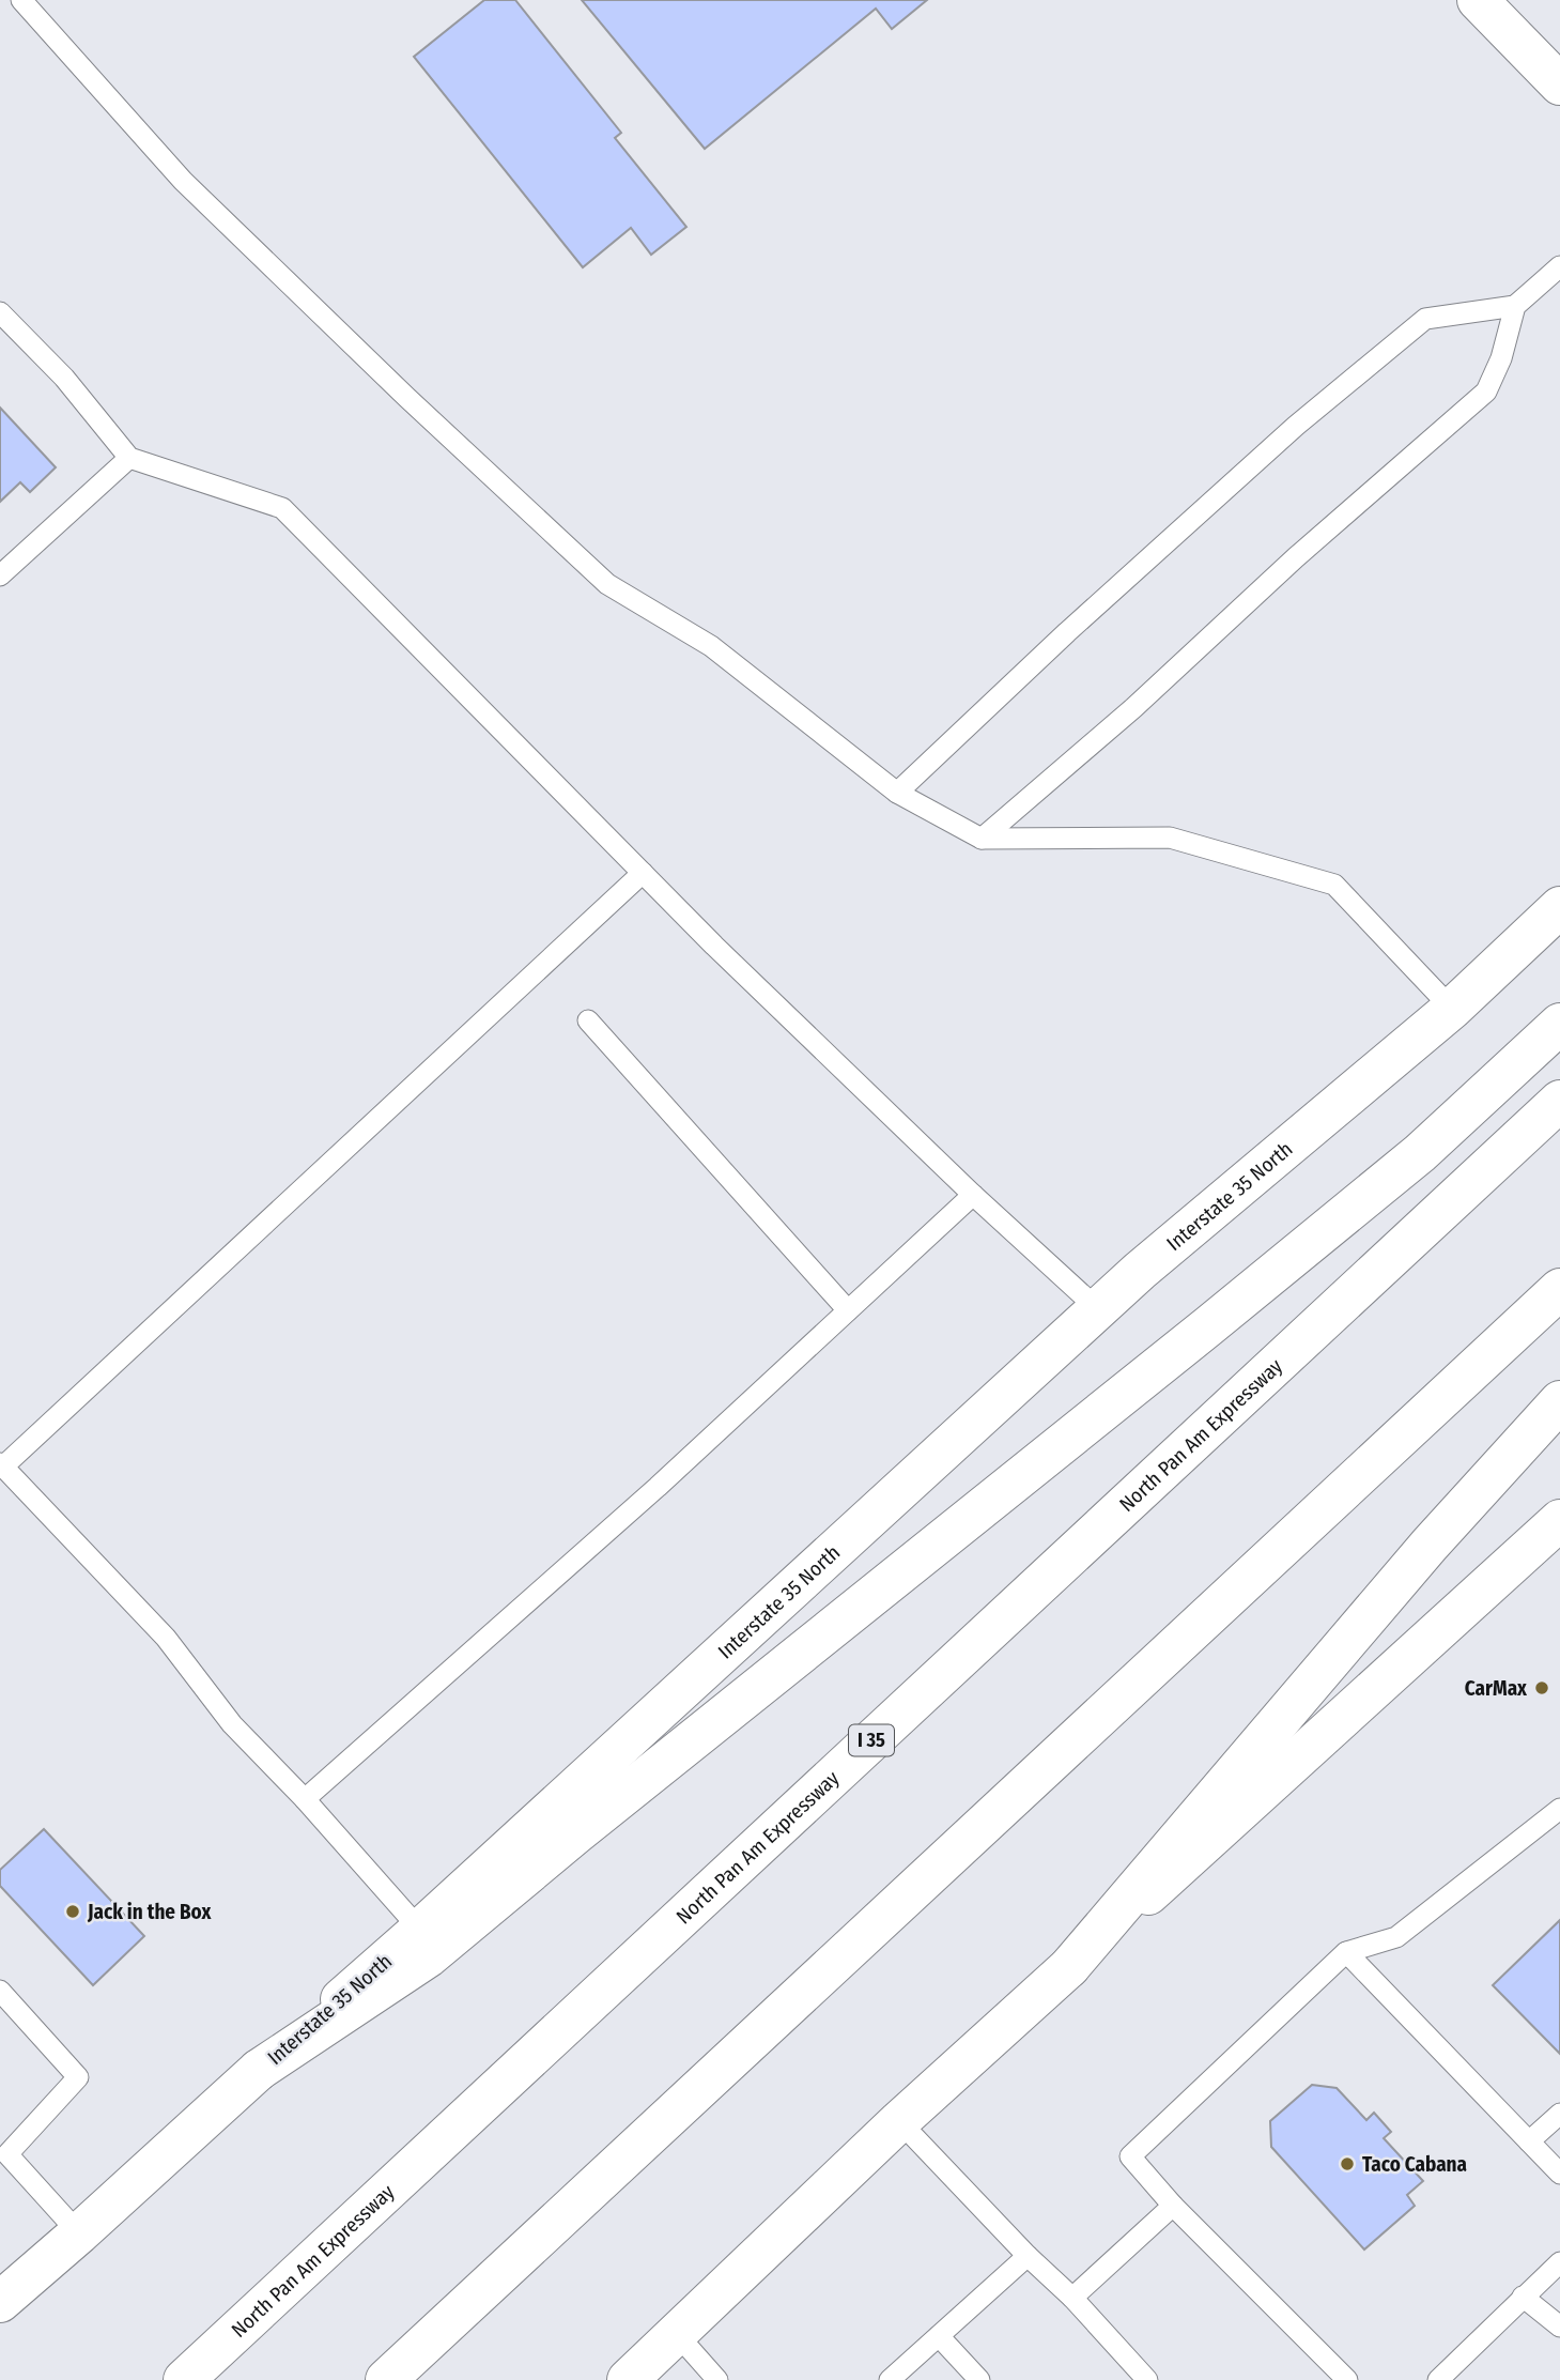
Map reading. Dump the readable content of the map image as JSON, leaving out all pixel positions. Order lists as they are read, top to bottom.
{
  "streets": {
    "main road": ["Interstate 35 North", "North Pan Am Expressway", "I 35"]
  },
  "places": ["CarMax", "Jack in the Box", "Taco Cabana"]
}
